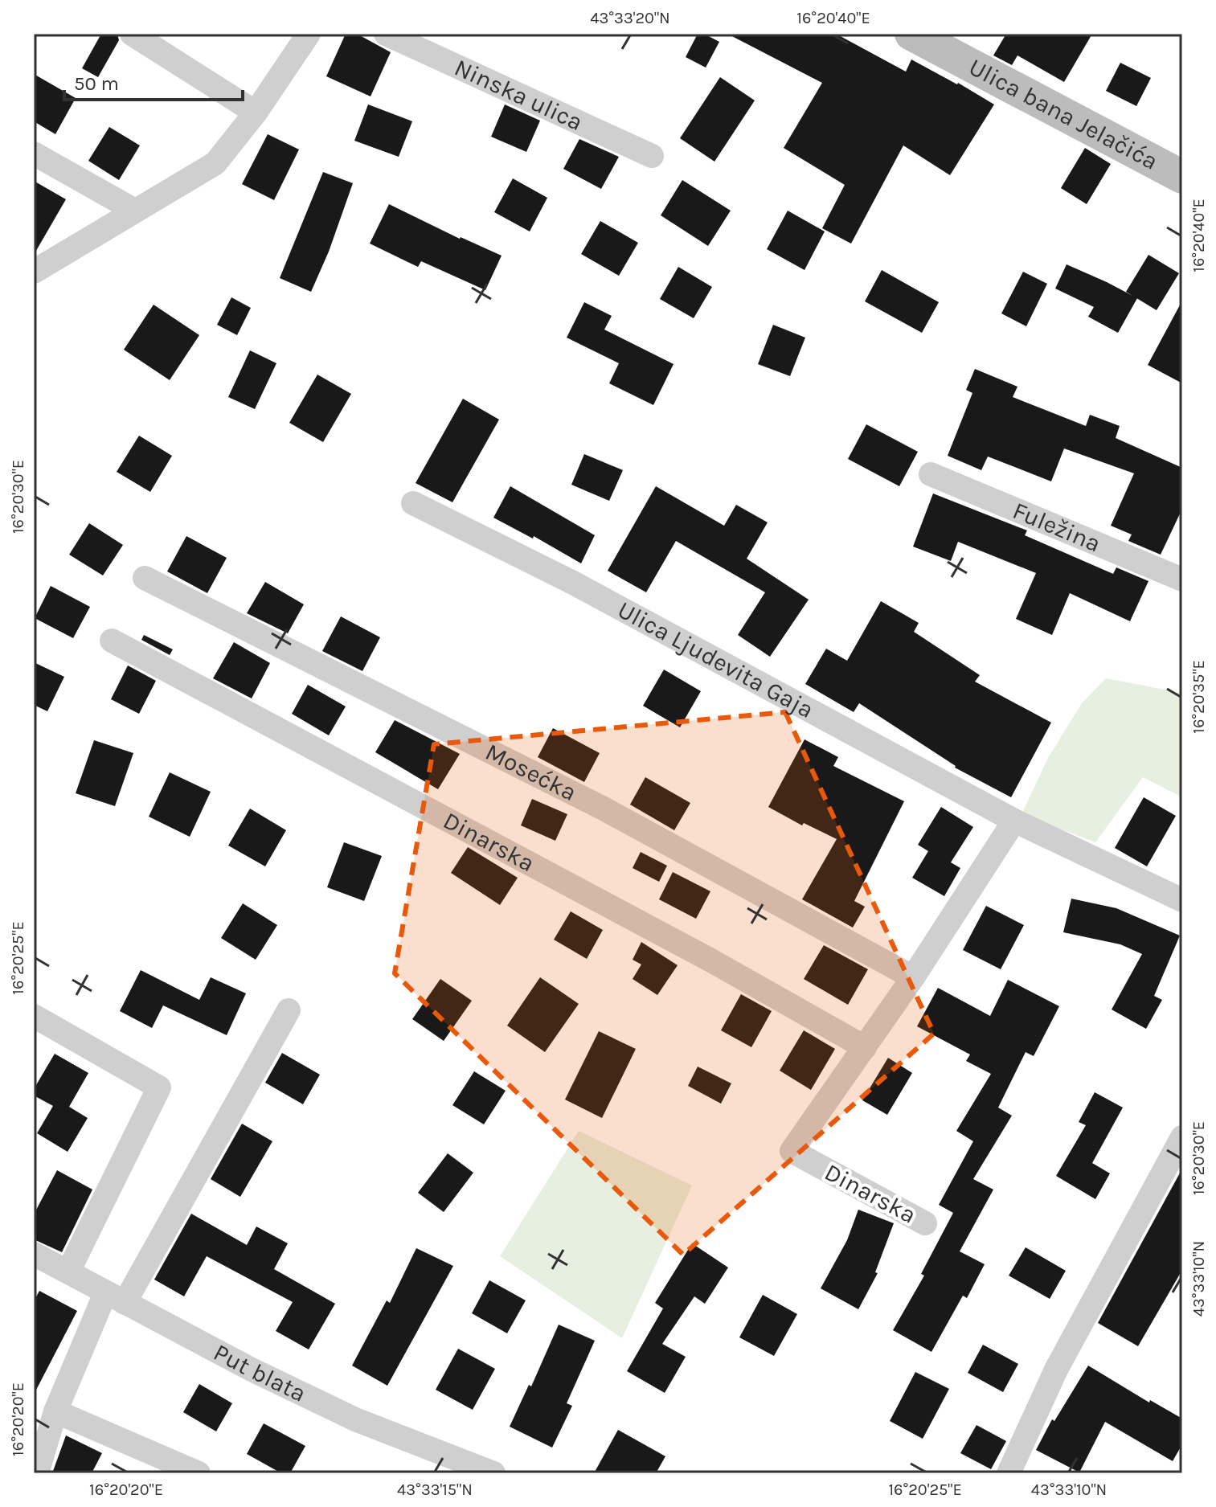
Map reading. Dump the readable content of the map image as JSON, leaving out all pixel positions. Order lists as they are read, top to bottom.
{
  "streets": {
    "main road": ["Ulica bana Jelačića"],
    "street": [
      "Ninska ulica",
      "Fuležina",
      "Ulica Ljudevita Gaja",
      "Mosećka",
      "Dinarska",
      "Put blata"
    ]
  },
  "crossings": [
    ["Ulica Ljudevita Gaja", "Dinarska"],
    ["Mosećka", "Dinarska"]
  ],
  "scale_bar": "50 m",
  "coordinates": [
    "43°33'20\"N",
    "16°20'40\"E",
    "16°20'30\"E",
    "16°20'35\"E",
    "16°20'25\"E",
    "43°33'10\"N",
    "16°20'20\"E",
    "43°33'15\"N"
  ]
}
